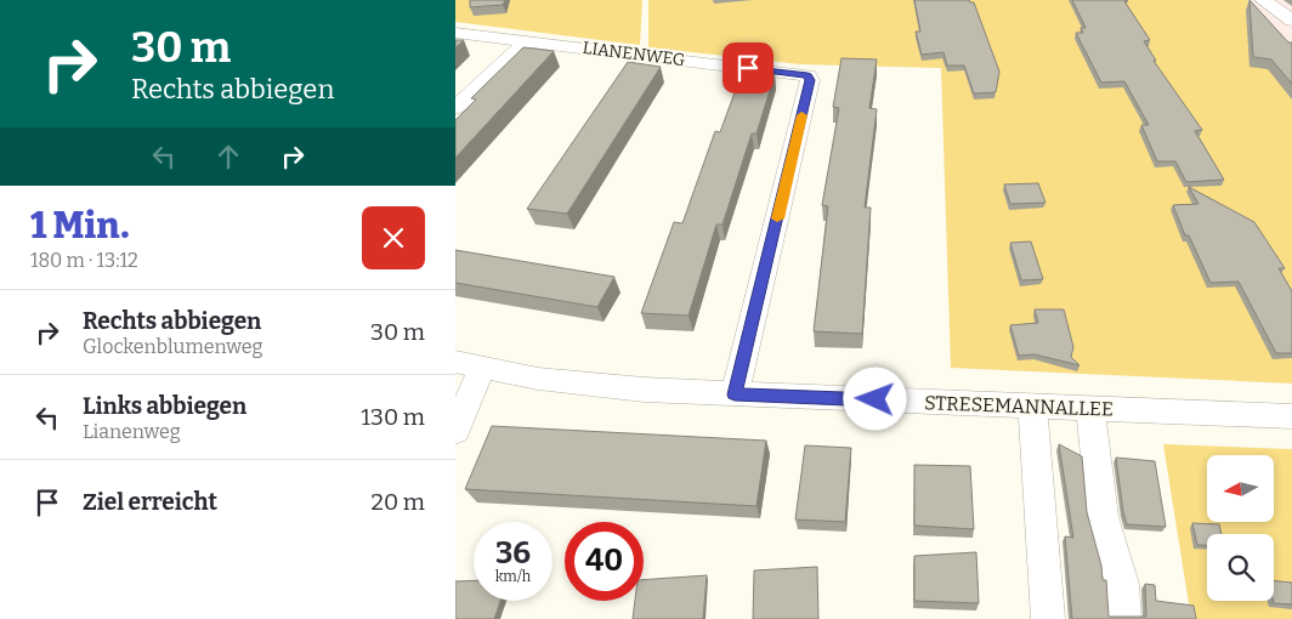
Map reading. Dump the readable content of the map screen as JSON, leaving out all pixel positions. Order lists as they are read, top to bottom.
{
  "streets": {
    "street": ["LIANENWEG", "STRESEMANNALLEE"]
  },
  "crossings": [
    ["LIANENWEG", "STRESEMANNALLEE"]
  ],
  "north": "left",
  "page": {
    "turn": ["30 m", "Rechts abbiegen"],
    "heading": ["1 Min.", "180 m · 13:12"],
    "list": [
      {
        "name": "Rechts abbiegen",
        "note": "Glockenblumenweg",
        "value": "30 m"
      },
      {
        "name": "Links abbiegen",
        "note": "Lianenweg",
        "value": "130 m"
      },
      {
        "name": "Ziel erreicht",
        "value": "20 m"
      }
    ],
    "speed": "36 km/h",
    "limit": "40"
  }
}
